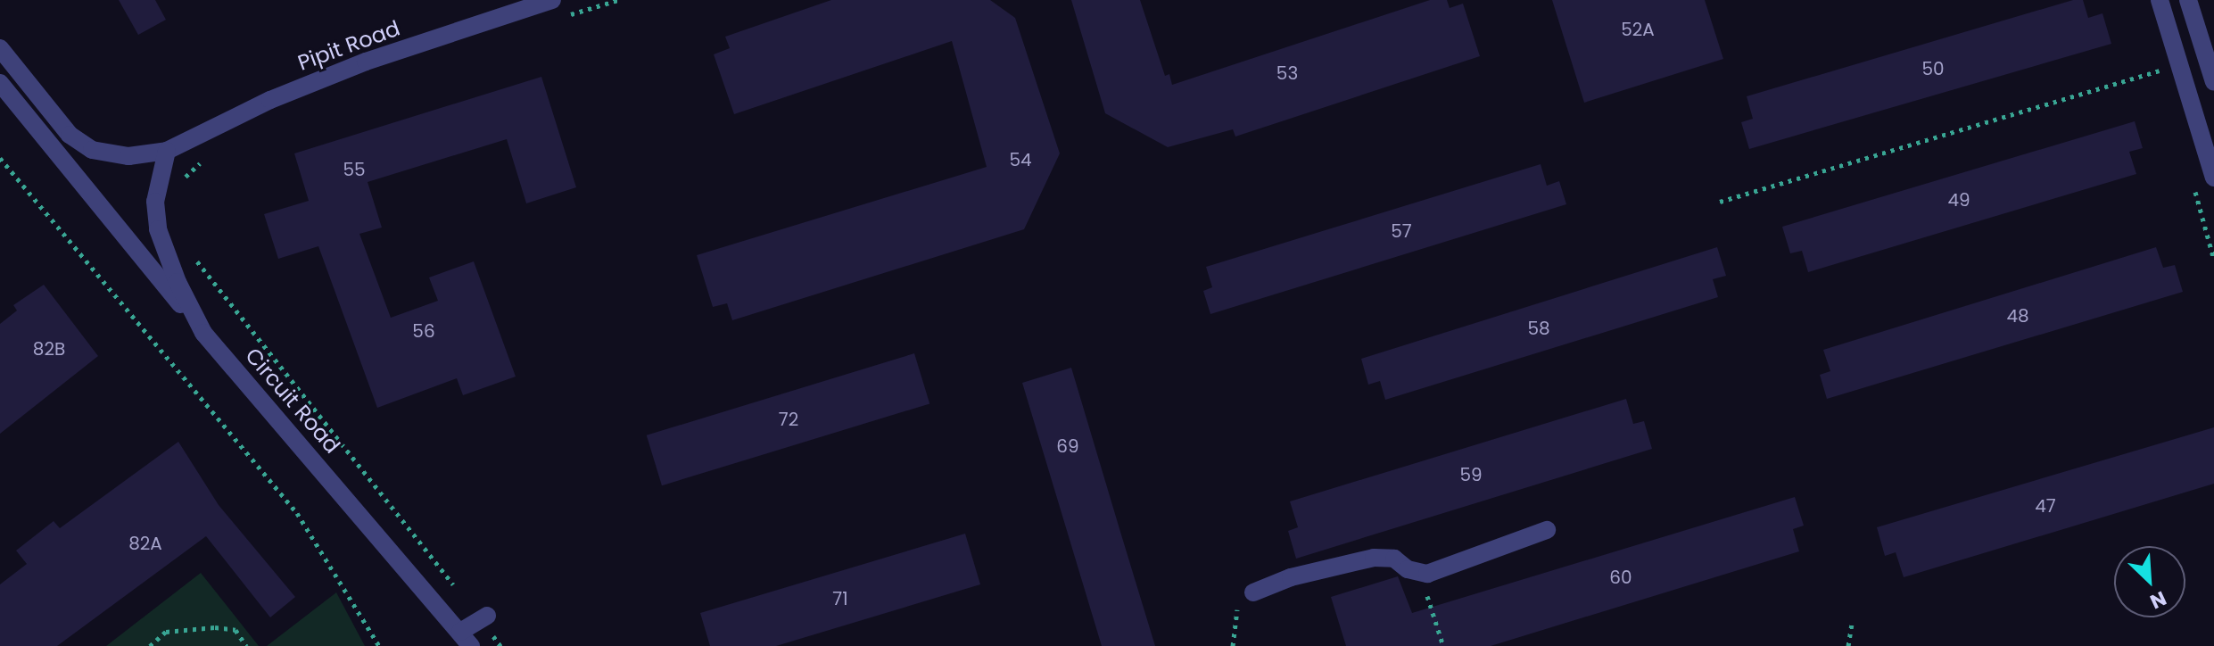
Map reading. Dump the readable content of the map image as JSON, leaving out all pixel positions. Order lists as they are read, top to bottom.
{
  "streets": {
    "street": ["Pipit Road", "Circuit Road"]
  },
  "crossings": [
    ["Pipit Road", "Circuit Road"]
  ],
  "house_numbers": [
    "52A",
    "50",
    "53",
    "54",
    "55",
    "49",
    "57",
    "48",
    "58",
    "56",
    "82B",
    "72",
    "69",
    "59",
    "47",
    "82A",
    "60",
    "71"
  ],
  "north": "bottom right"
}
